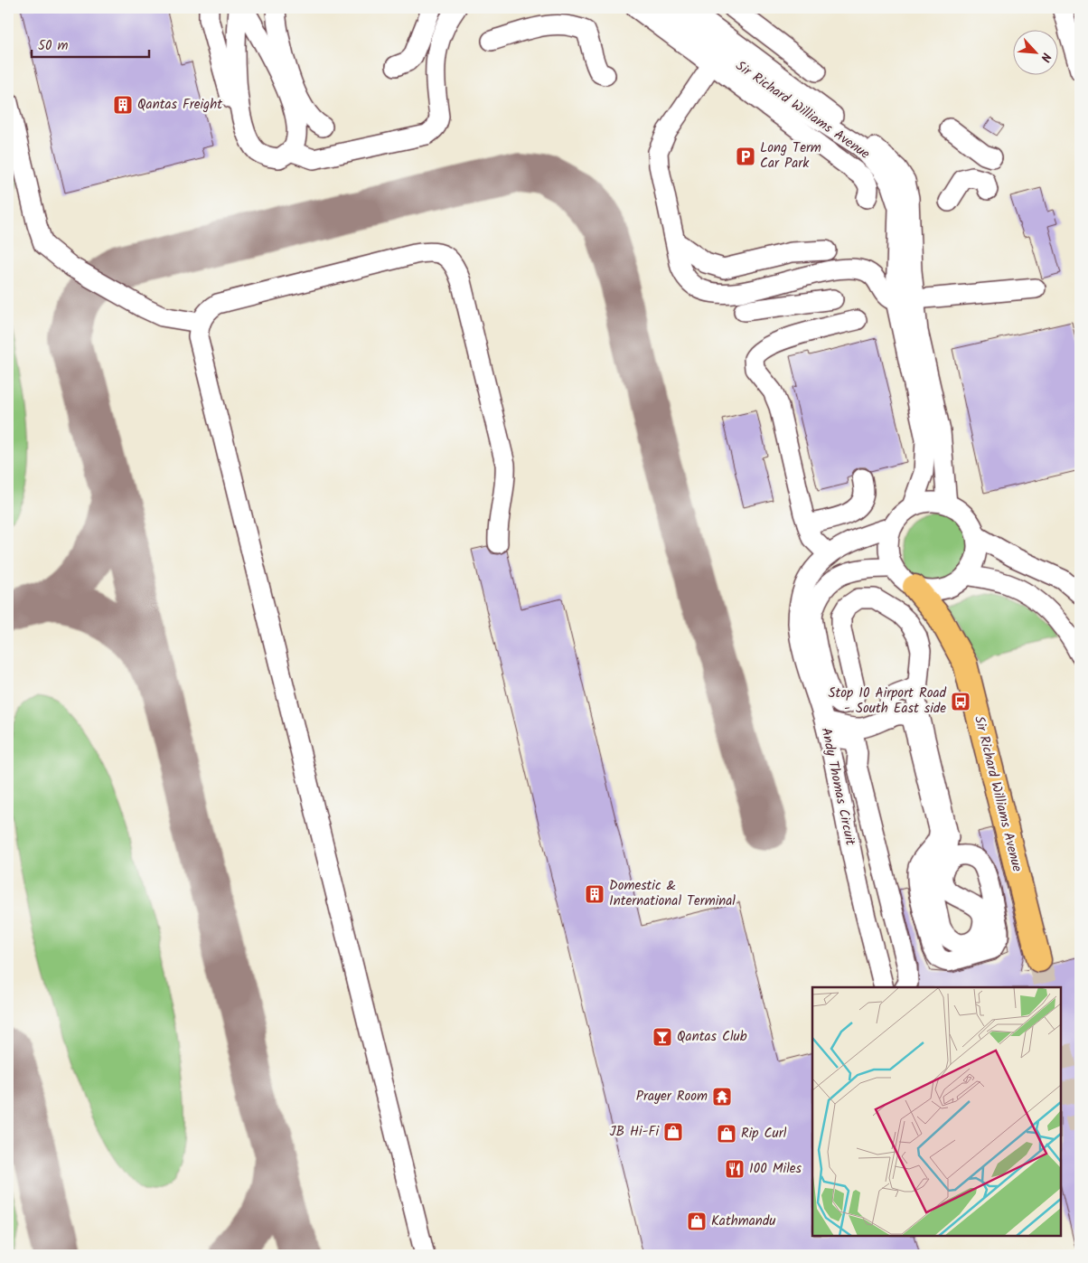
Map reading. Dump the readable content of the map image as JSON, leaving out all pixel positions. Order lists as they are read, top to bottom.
{
  "streets": {
    "main road": ["Sir Richard Williams Avenue"],
    "street": ["Andy Thomas Circuit"]
  },
  "crossings": [
    ["Sir Richard Williams Avenue", "Andy Thomas Circuit"]
  ],
  "places": {
    "building": ["Qantas Freight", "Domestic & International Terminal"],
    "parking": ["Long Term Car Park"],
    "bus stop": ["Stop 10 Airport Road - South East side"],
    "bar": ["Qantas Club"],
    "temple": ["Prayer Room"],
    "shop": ["JB Hi-Fi", "Rip Curl", "Kathmandu"],
    "restaurant": ["100 Miles"]
  },
  "scale_bar": "50 m",
  "north": "bottom right"
}
